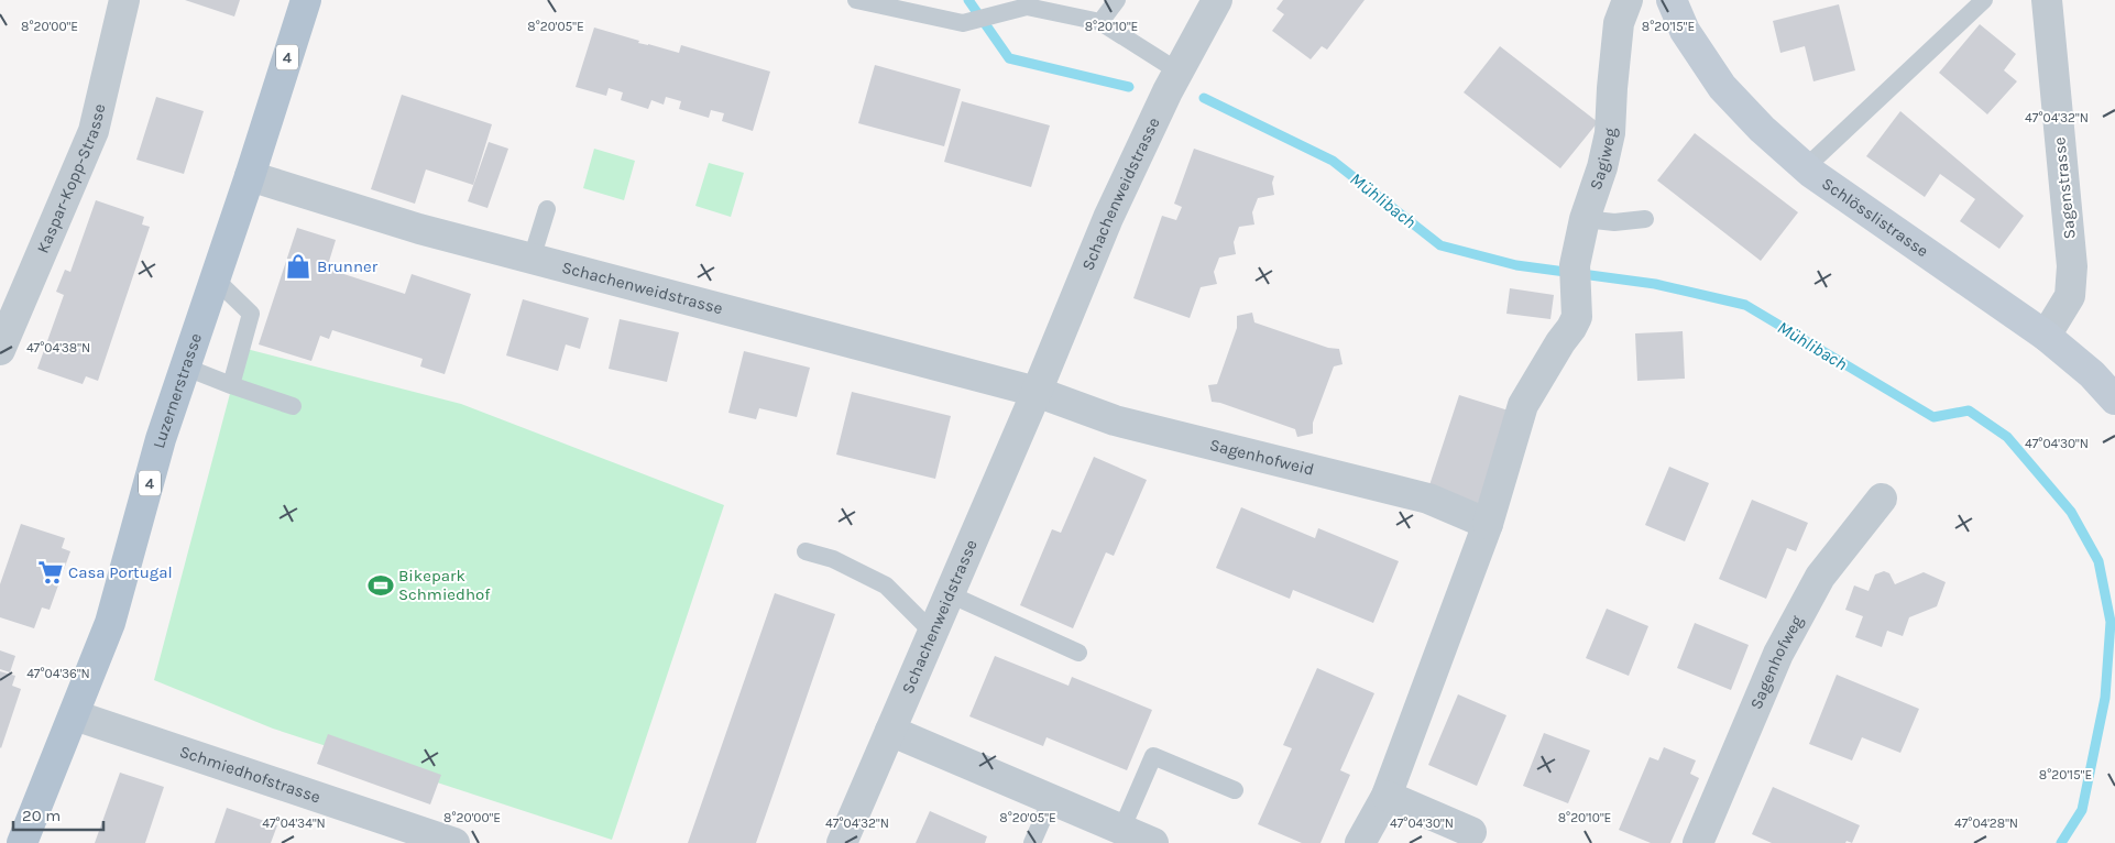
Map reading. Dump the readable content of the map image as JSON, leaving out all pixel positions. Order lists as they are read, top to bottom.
{
  "streets": {
    "main road": ["4", "Schlösslistrasse", "Luzernerstrasse"],
    "street": [
      "Sagiweg",
      "Kaspar-Kopp-Strasse",
      "Sagenstrasse",
      "Schachenweidstrasse",
      "Sagenhofweid",
      "Sagenhofweg",
      "Schmiedhofstrasse"
    ]
  },
  "crossings": [
    ["Sagiweg", "Sagenhofweid"],
    ["Sagenstrasse", "Schlösslistrasse"],
    ["Schachenweidstrasse", "Luzernerstrasse"],
    ["Schachenweidstrasse", "Sagenhofweid"],
    ["Luzernerstrasse", "Schmiedhofstrasse"]
  ],
  "water": ["Mühlibach"],
  "places": {
    "shop": ["Brunner"],
    "supermarket": ["Casa Portugal"],
    "sports": ["Bikepark Schmiedhof"]
  },
  "scale_bar": "20 m",
  "coordinates": [
    "8°20'05\"E",
    "8°20'10\"E",
    "8°20'15\"E",
    "8°20'00\"E",
    "47°04'32\"N",
    "47°04'38\"N",
    "47°04'30\"N",
    "47°04'36\"N",
    "47°04'34\"N",
    "47°04'28\"N"
  ]
}
